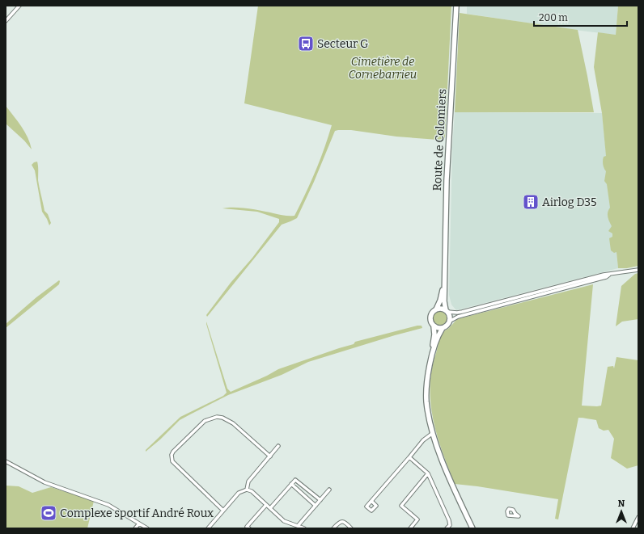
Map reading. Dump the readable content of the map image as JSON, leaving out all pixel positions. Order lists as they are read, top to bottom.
{
  "streets": {
    "main road": ["Route de Colomiers"]
  },
  "parks": ["Cimetière de Cornebarrieu"],
  "places": {
    "bus stop": ["Secteur G"],
    "building": ["Airlog D35"],
    "sports": ["Complexe sportif André Roux"]
  },
  "scale_bar": "200 m",
  "north": "top"
}
